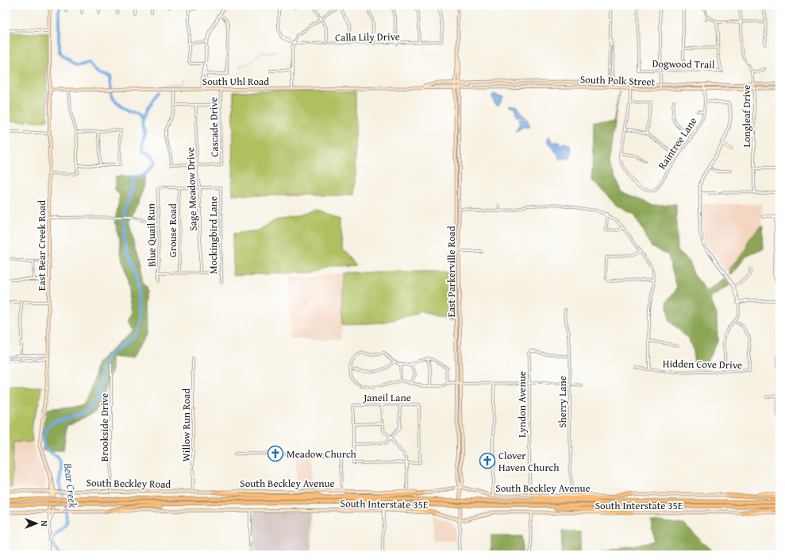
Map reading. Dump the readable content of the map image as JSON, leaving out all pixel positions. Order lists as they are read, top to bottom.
{
  "streets": {
    "main road": [
      "South Polk Street",
      "South Uhl Road",
      "East Bear Creek Road",
      "East Parkerville Road",
      "South Beckley Road",
      "South Beckley Avenue",
      "South Interstate 35E"
    ],
    "street": [
      "Calla Lily Drive",
      "Dogwood Trail",
      "Longleaf Drive",
      "Cascade Drive",
      "Raintree Lane",
      "Sage Meadow Drive",
      "Grouse Road",
      "Blue Quail Run",
      "Mockingbird Lane",
      "Hidden Cove Drive",
      "Janeil Lane",
      "Sherry Lane",
      "Lyndon Avenue",
      "Willow Run Road",
      "Brookside Drive"
    ]
  },
  "crossings": [
    ["South Polk Street", "South Uhl Road"],
    ["South Polk Street", "Longleaf Drive"],
    ["South Polk Street", "Raintree Lane"],
    ["South Polk Street", "East Parkerville Road"],
    ["South Uhl Road", "Cascade Drive"],
    ["South Uhl Road", "East Bear Creek Road"],
    ["South Uhl Road", "East Parkerville Road"],
    ["Cascade Drive", "Sage Meadow Drive"],
    ["Sage Meadow Drive", "Mockingbird Lane"],
    ["Grouse Road", "Blue Quail Run"],
    ["East Bear Creek Road", "South Beckley Road"],
    ["East Bear Creek Road", "South Interstate 35E"],
    ["East Parkerville Road", "South Beckley Avenue"],
    ["East Parkerville Road", "South Interstate 35E"],
    ["Sherry Lane", "Lyndon Avenue"],
    ["Sherry Lane", "South Beckley Avenue"],
    ["Lyndon Avenue", "South Beckley Avenue"],
    ["Willow Run Road", "South Beckley Road"],
    ["Brookside Drive", "South Beckley Road"],
    ["South Beckley Road", "South Beckley Avenue"]
  ],
  "water": ["Bear Creek"],
  "places": {
    "church": ["Meadow Church", "Clover Haven Church"]
  },
  "north": "right"
}
